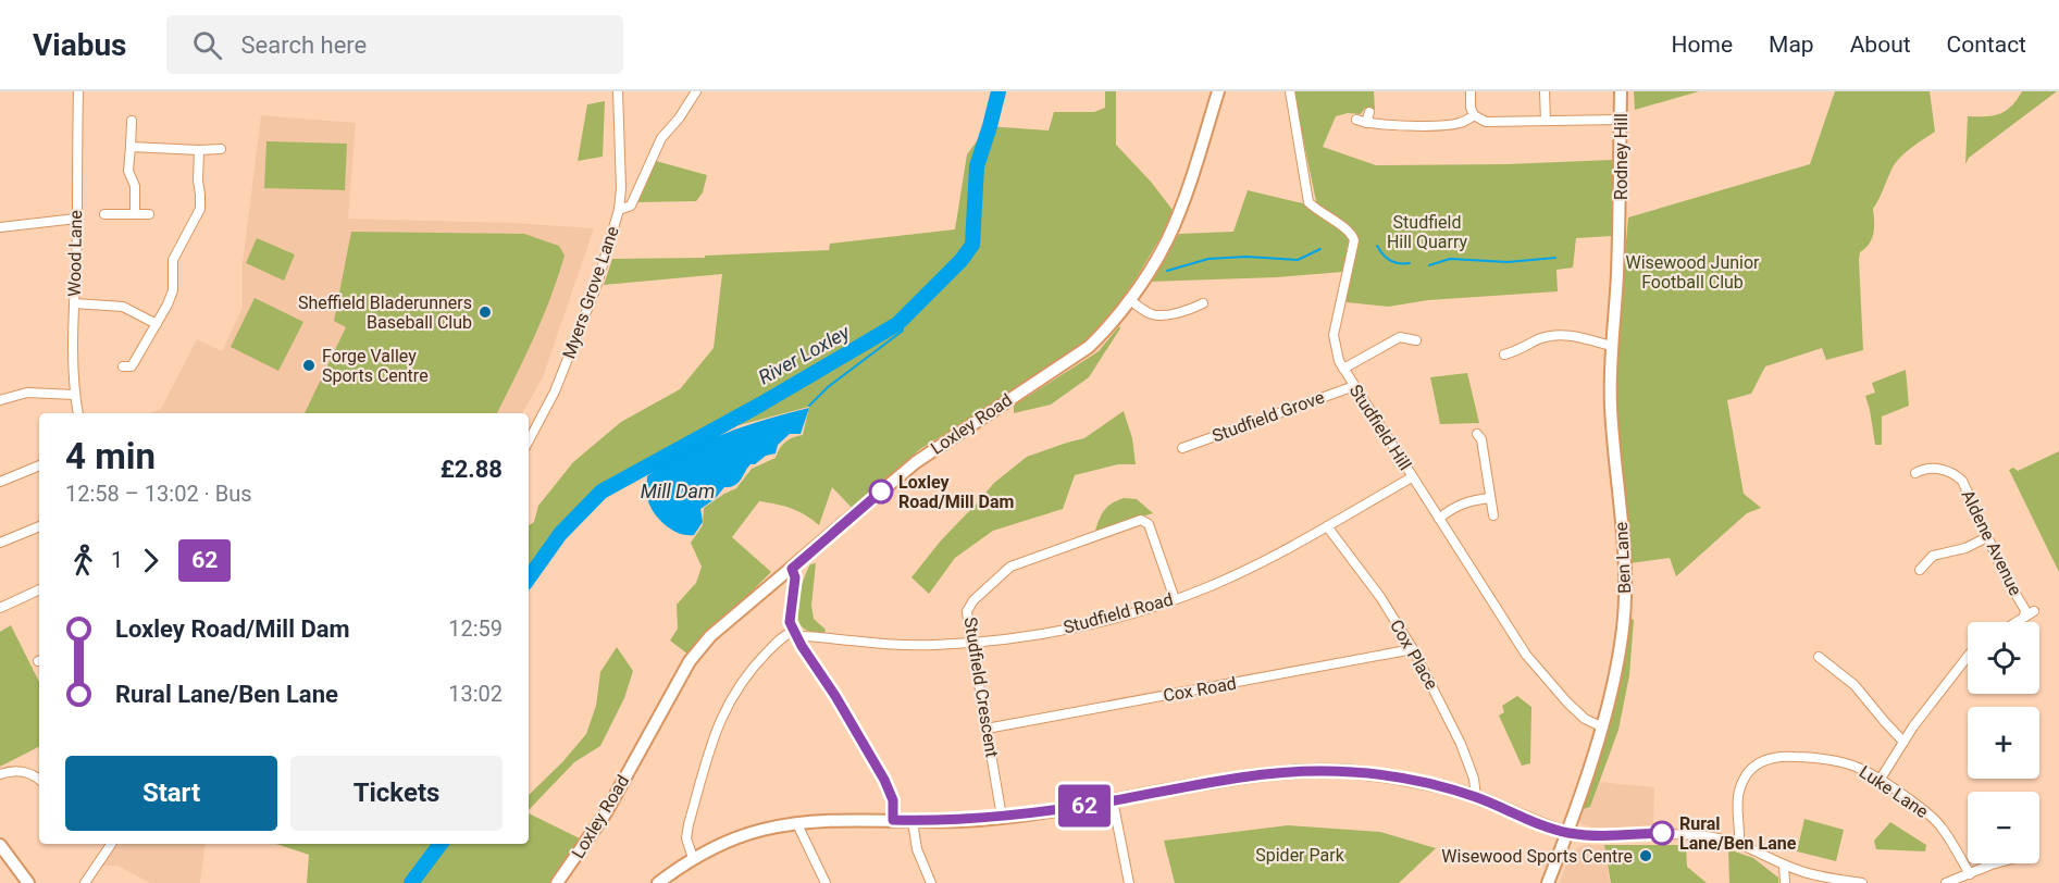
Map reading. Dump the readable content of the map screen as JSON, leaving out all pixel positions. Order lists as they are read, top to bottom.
{
  "streets": {
    "street": [
      "Rodney Hill",
      "Wood Lane",
      "Myers Grove Lane",
      "Studfield Grove",
      "Loxley Road",
      "Studfield Hill",
      "Aldene Avenue",
      "Ben Lane",
      "Studfield Road",
      "Cox Place",
      "Studfield Crescent",
      "Cox Road",
      "Luke Lane"
    ]
  },
  "crossings": [
    ["Rodney Hill", "Ben Lane"],
    ["Studfield Grove", "Studfield Hill"],
    ["Studfield Hill", "Ben Lane"],
    ["Studfield Hill", "Studfield Road"],
    ["Studfield Road", "Cox Place"],
    ["Studfield Road", "Studfield Crescent"],
    ["Cox Place", "Cox Road"],
    ["Studfield Crescent", "Cox Road"]
  ],
  "water": ["River Loxley", "Mill Dam"],
  "parks": ["Studfield Hill Quarry", "Wisewood Junior Football Club", "Spider Park"],
  "places": [
    "Sheffield Bladerunners Baseball Club",
    "Forge Valley Sports Centre",
    "Loxley Road/Mill Dam",
    "Rural Lane/Ben Lane",
    "Wisewood Sports Centre"
  ],
  "lines": ["bus line 62"],
  "page": {
    "header": "Viabus",
    "search": "Search here",
    "nav": [
      "Home",
      "Map",
      "About",
      "Contact"
    ],
    "on_map": "62",
    "heading": ["4 min", "12:58 – 13:02 · Bus", "£2.88"],
    "legs": ["1", "62"],
    "list": [
      {
        "name": "Loxley Road/Mill Dam",
        "value": "12:59"
      },
      {
        "name": "Rural Lane/Ben Lane",
        "value": "13:02"
      }
    ],
    "map_buttons": ["+", "−"],
    "buttons": ["Start", "Tickets"]
  }
}
